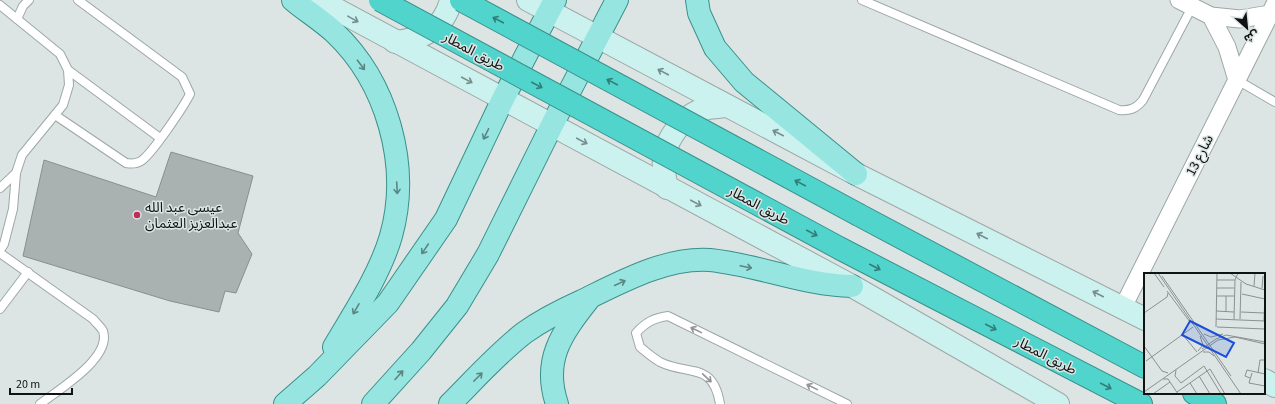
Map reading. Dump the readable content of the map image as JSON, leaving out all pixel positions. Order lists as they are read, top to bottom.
{
  "streets": {
    "highway": ["طريق المطار"],
    "street": ["شارع 13"]
  },
  "places": ["عيسى عبد الله عبدالعزيز العثمان"],
  "scale_bar": "20 m",
  "north": "bottom right"
}
